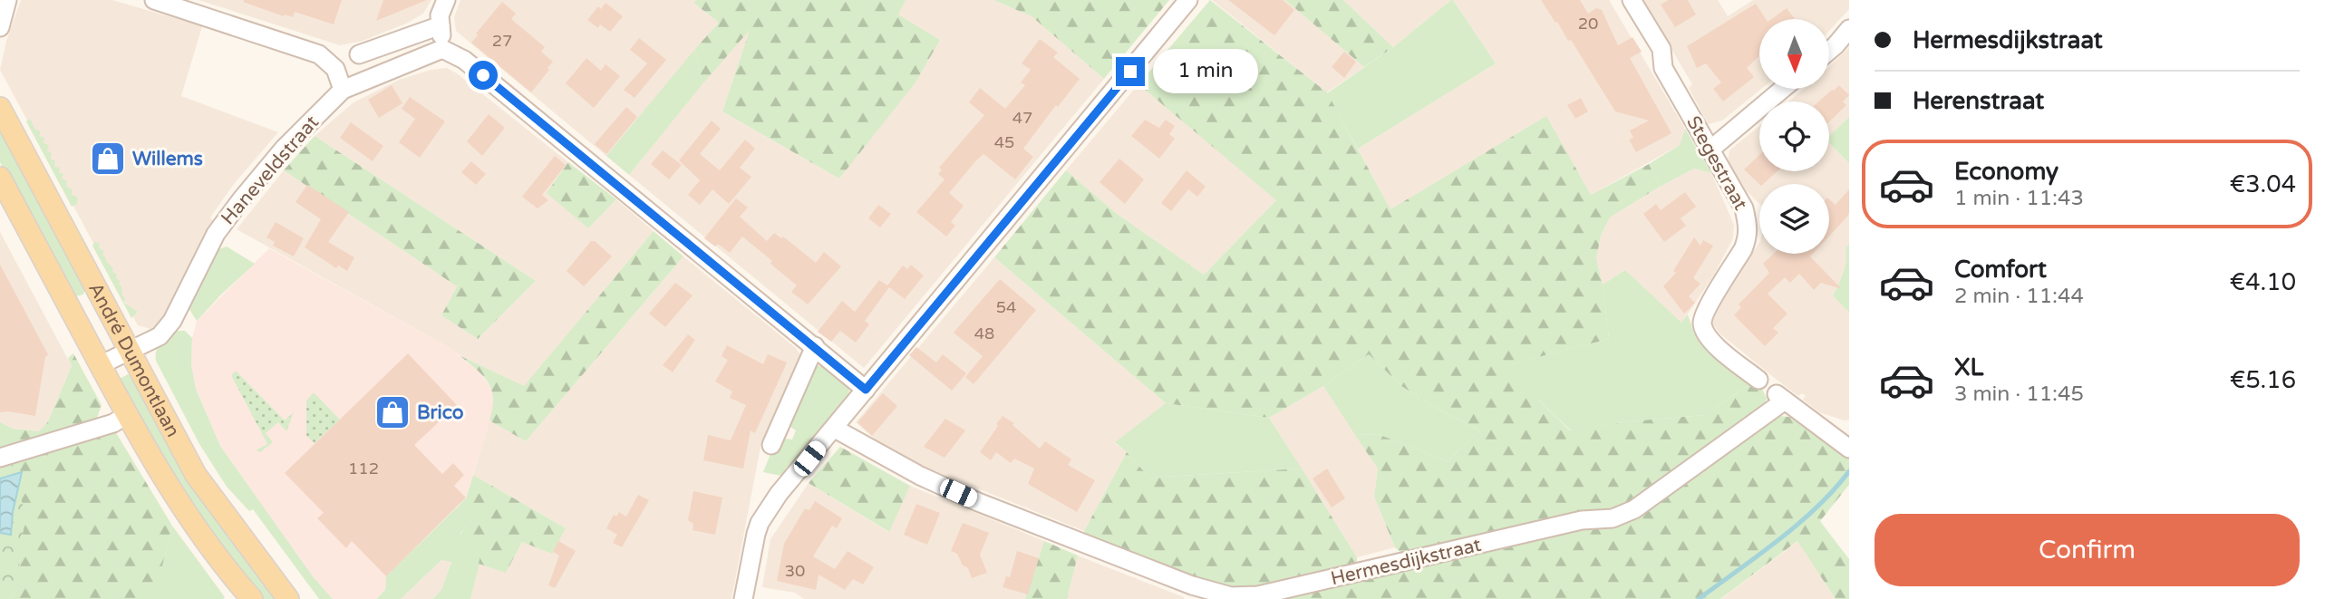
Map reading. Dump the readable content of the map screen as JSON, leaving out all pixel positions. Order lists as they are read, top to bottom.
{
  "streets": {
    "main road": ["André Dumontlaan"],
    "street": ["Stegestraat", "Haneveldstraat", "Hermesdijkstraat"]
  },
  "crossings": [
    ["Haneveldstraat", "André Dumontlaan"]
  ],
  "places": {
    "shop": ["Willems", "Brico"]
  },
  "house_numbers": [
    "20",
    "27",
    "47",
    "45",
    "54",
    "48",
    "112",
    "30"
  ],
  "north": "bottom",
  "page": {
    "banner": ["Hermesdijkstraat", "Herenstraat"],
    "bubble": "1 min",
    "list": [
      {
        "name": "Economy",
        "note": "1 min · 11:43",
        "value": "€3.04"
      },
      {
        "name": "Comfort",
        "note": "2 min · 11:44",
        "value": "€4.10"
      },
      {
        "name": "XL",
        "note": "3 min · 11:45",
        "value": "€5.16"
      }
    ],
    "buttons": "Confirm"
  }
}
